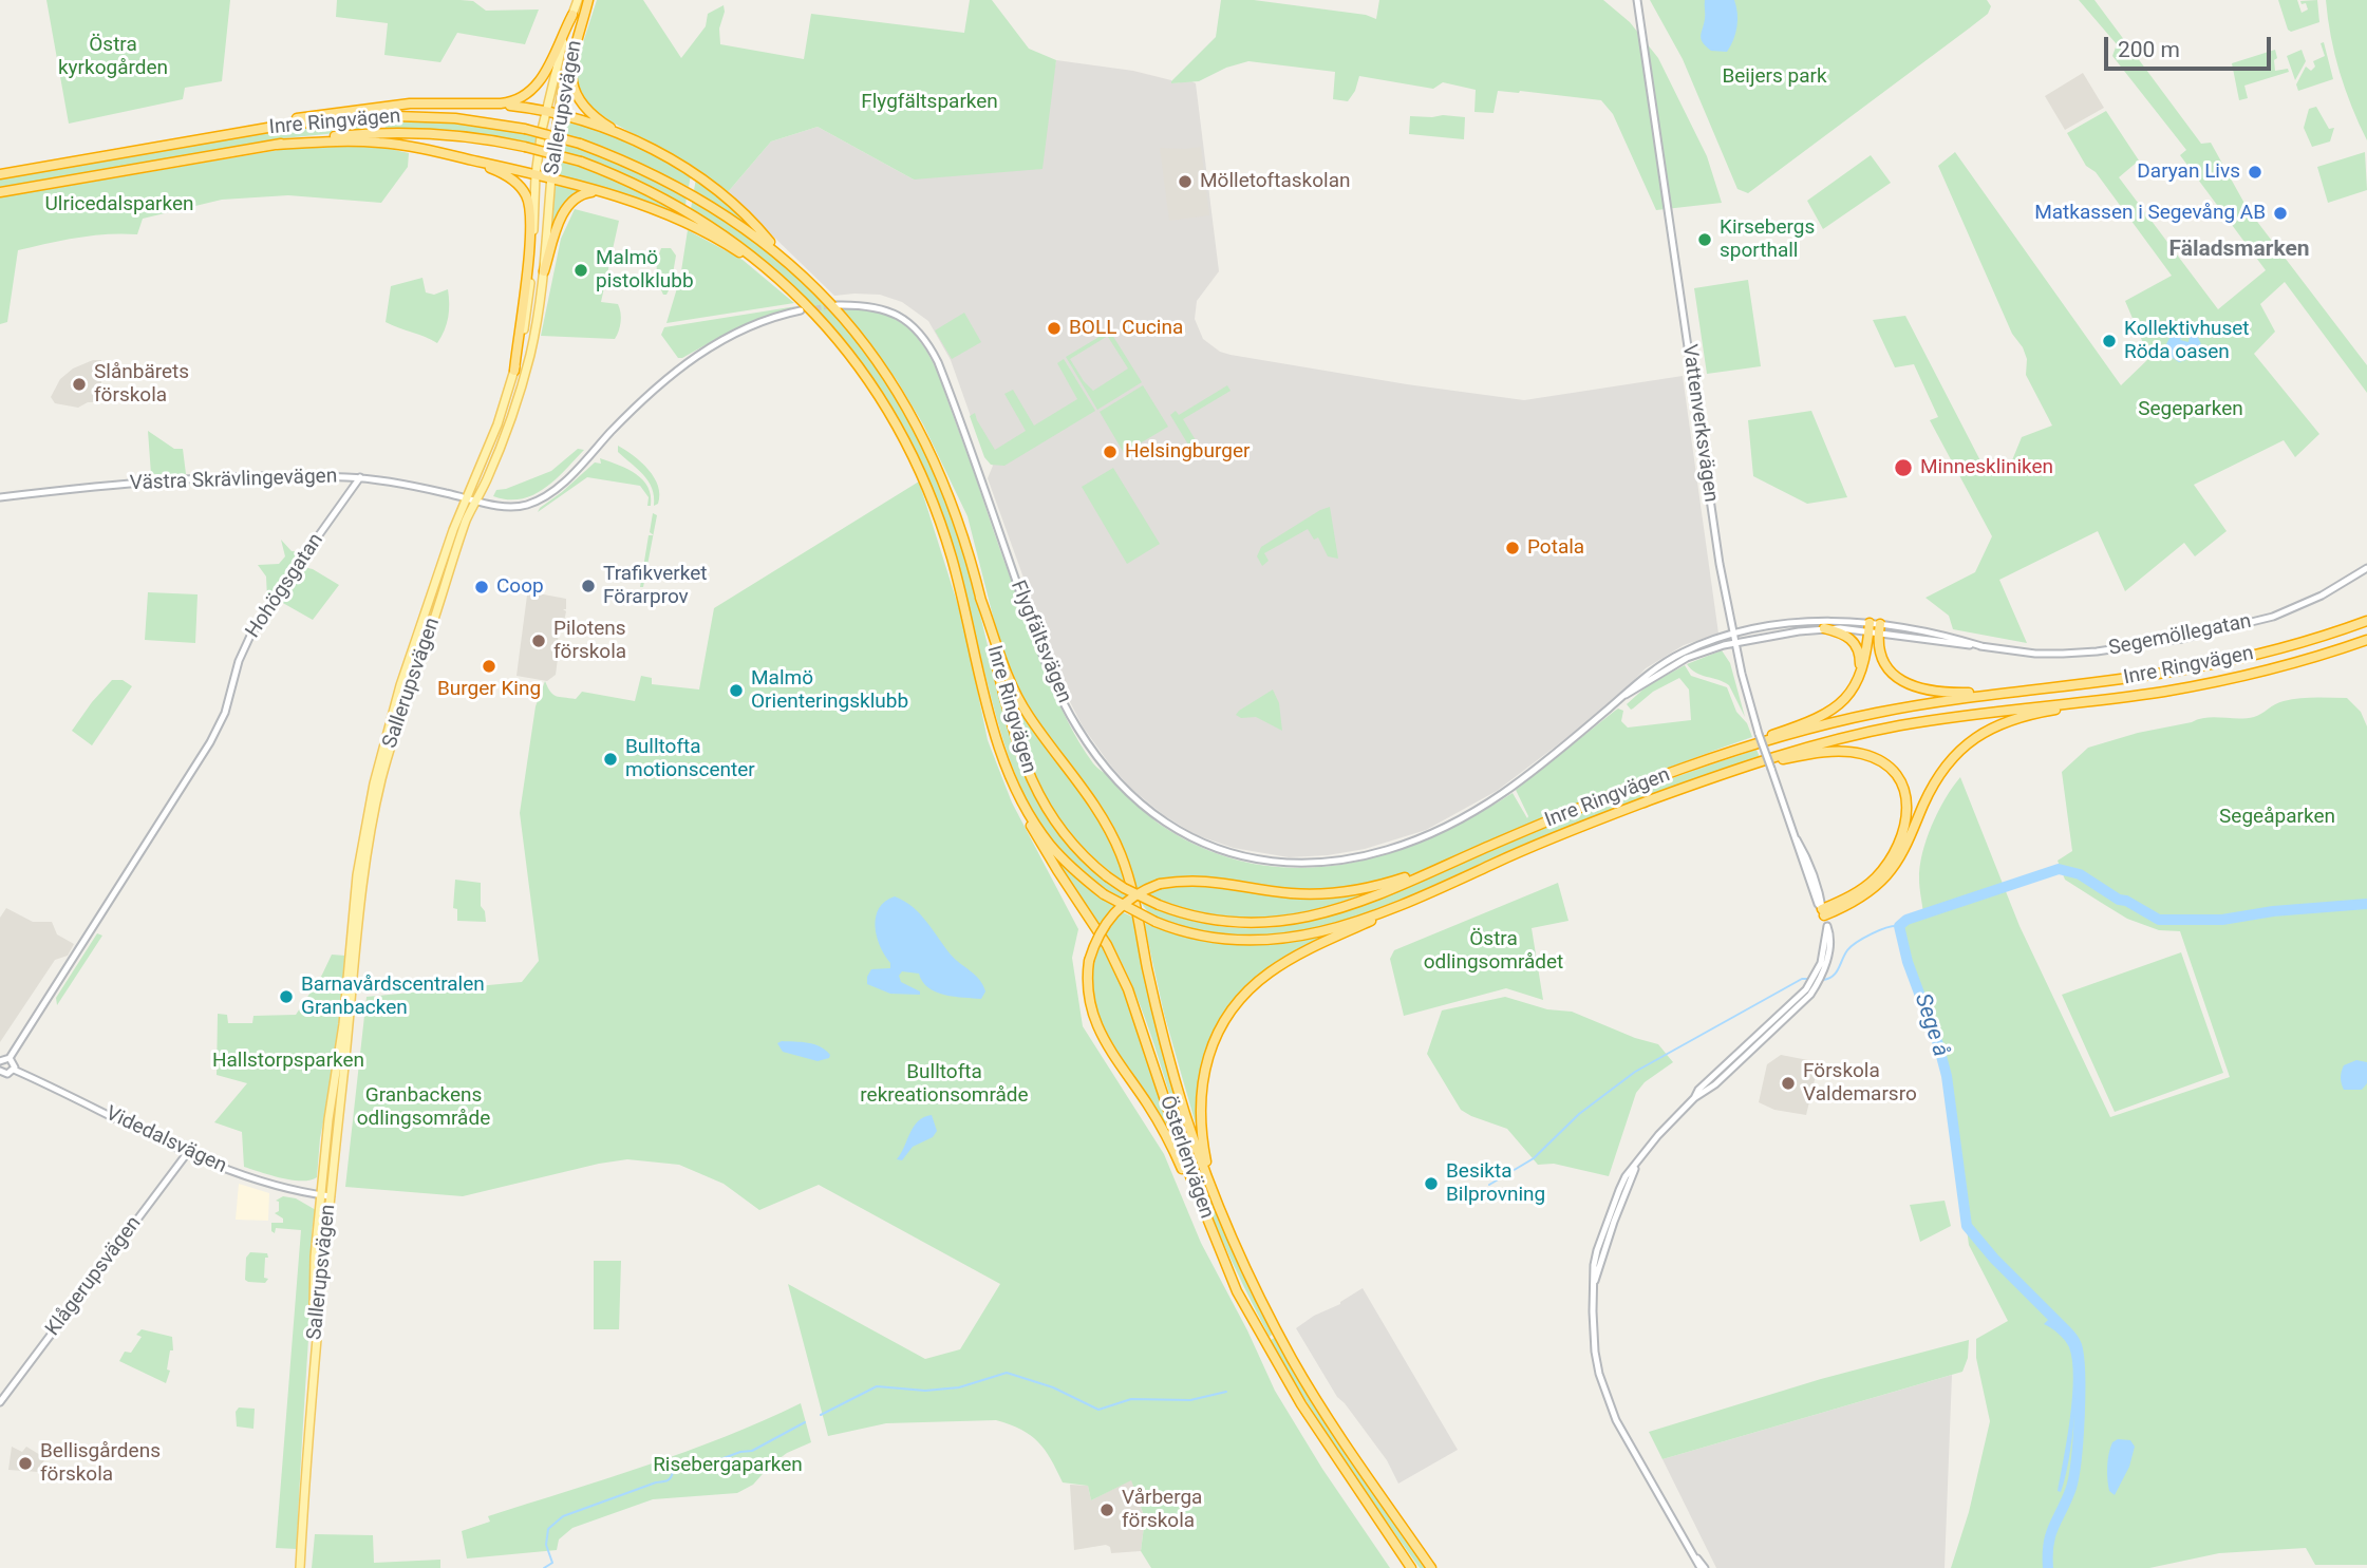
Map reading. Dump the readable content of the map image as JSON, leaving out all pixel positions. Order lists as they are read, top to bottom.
{
  "streets": {
    "highway": ["Inre Ringvägen", "Österlenvägen"],
    "main road": ["Sallerupsvägen"],
    "street": [
      "Vattenverksvägen",
      "Västra Skrävlingevägen",
      "Hohögsgatan",
      "Segemöllegatan",
      "Flygfältsvägen",
      "Videdalsvägen",
      "Klågerupsvägen"
    ]
  },
  "crossings": [
    ["Sallerupsvägen", "Västra Skrävlingevägen"],
    ["Sallerupsvägen", "Videdalsvägen"],
    ["Inre Ringvägen", "Österlenvägen"],
    ["Vattenverksvägen", "Segemöllegatan"],
    ["Vattenverksvägen", "Flygfältsvägen"],
    ["Västra Skrävlingevägen", "Hohögsgatan"],
    ["Segemöllegatan", "Flygfältsvägen"],
    ["Videdalsvägen", "Klågerupsvägen"]
  ],
  "districts": ["Fäladsmarken"],
  "water": ["Sege å"],
  "parks": [
    "Östra kyrkogården",
    "Beijers park",
    "Flygfältsparken",
    "Ulricedalsparken",
    "Segeparken",
    "Segeåparken",
    "Östra odlingsområdet",
    "Hallstorpsparken",
    "Bulltofta rekreationsområde",
    "Granbackens odlingsområde",
    "Risebergaparken"
  ],
  "places": [
    "Daryan Livs",
    "Mölletoftaskolan",
    "Matkassen i Segevång AB",
    "Kirsebergs sporthall",
    "Malmö pistolklubb",
    "BOLL Cucina",
    "Kollektivhuset Röda oasen",
    "Slånbärets förskola",
    "Helsingburger",
    "Minneskliniken",
    "Potala",
    "Trafikverket Förarprov",
    "Coop",
    "Pilotens förskola",
    "Burger King",
    "Malmö Orienteringsklubb",
    "Bulltofta motionscenter",
    "Barnavårdscentralen Granbacken",
    "Förskola Valdemarsro",
    "Besikta Bilprovning",
    "Bellisgårdens förskola",
    "Vårberga förskola"
  ],
  "scale_bar": "200 m"
}
